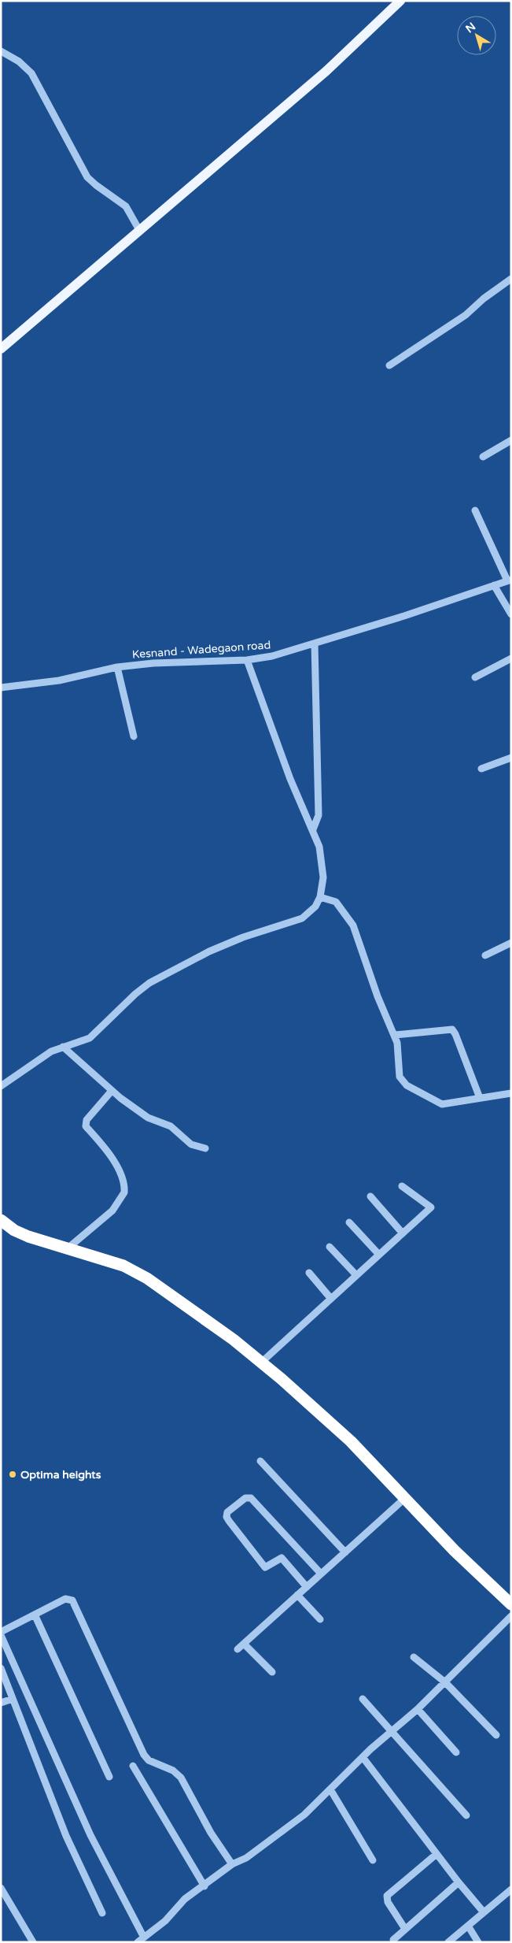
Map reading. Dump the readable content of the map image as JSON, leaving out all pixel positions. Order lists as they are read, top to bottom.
{
  "streets": {
    "street": ["Kesnand - Wadegaon road"]
  },
  "places": ["Optima heights"],
  "north": "top left"
}
